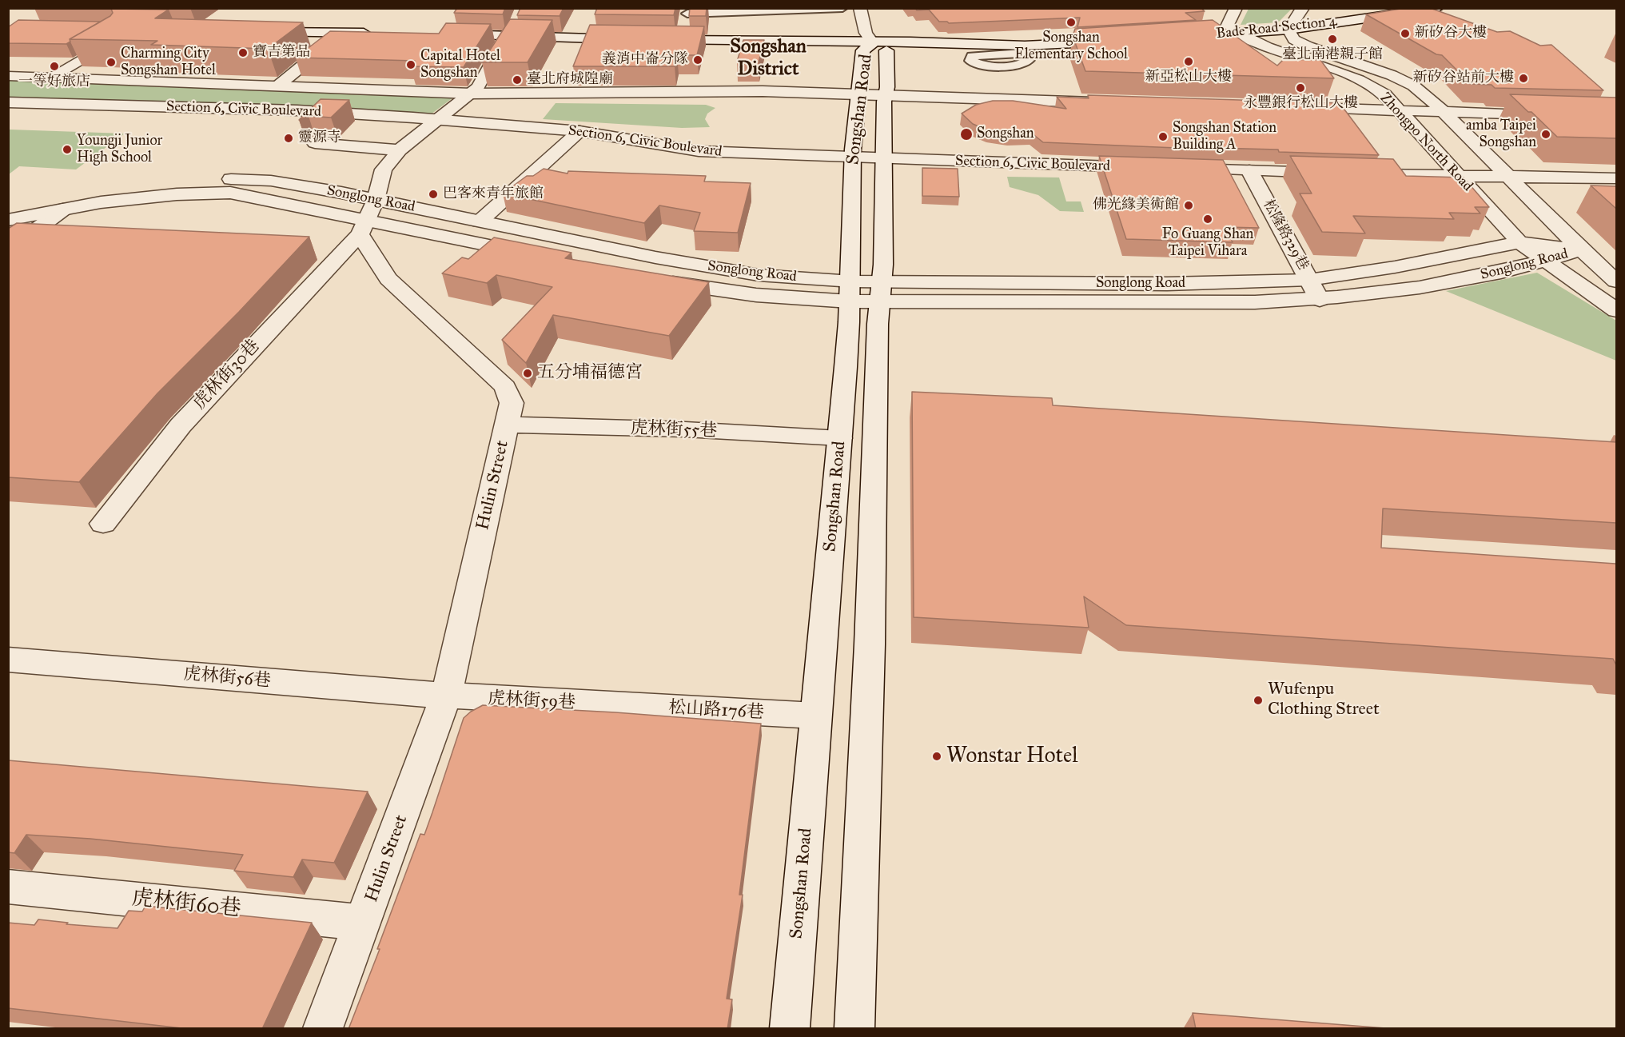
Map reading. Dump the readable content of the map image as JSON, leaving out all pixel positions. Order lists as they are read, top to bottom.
{
  "streets": {
    "street": [
      "Bade Road Section 4",
      "Section 6, Civic Boulevard",
      "Songshan Road",
      "Zhongpo North Road",
      "Songlong Road",
      "松隆路329巷",
      "虎林街30巷",
      "虎林街55巷",
      "Hulin Street",
      "虎林街56巷",
      "虎林街59巷",
      "松山路176巷",
      "虎林街60巷"
    ]
  },
  "crossings": [
    ["Bade Road Section 4", "Zhongpo North Road"],
    ["Section 6, Civic Boulevard", "Songshan Road"],
    ["Songshan Road", "Songlong Road"],
    ["Songshan Road", "虎林街55巷"],
    ["Songshan Road", "松山路176巷"],
    ["Zhongpo North Road", "Songlong Road"],
    ["Songlong Road", "松隆路329巷"],
    ["Songlong Road", "虎林街30巷"],
    ["Songlong Road", "Hulin Street"],
    ["虎林街30巷", "Hulin Street"],
    ["虎林街55巷", "Hulin Street"],
    ["Hulin Street", "虎林街56巷"],
    ["Hulin Street", "虎林街59巷"],
    ["Hulin Street", "虎林街60巷"],
    ["虎林街56巷", "虎林街59巷"],
    ["虎林街59巷", "松山路176巷"]
  ],
  "districts": ["Songshan District"],
  "places": [
    "Songshan Elementary School",
    "新矽谷大樓",
    "臺北南港親子館",
    "寶吉第品",
    "義消中崙分隊",
    "新亞松山大樓",
    "Charming City Songshan Hotel",
    "Capital Hotel Songshan",
    "一等好旅店",
    "新矽谷站前大樓",
    "臺北府城隍廟",
    "永豐銀行松山大樓",
    "Songshan",
    "amba Taipei Songshan",
    "Songshan Station Building A",
    "靈源寺",
    "Youngji Junior High School",
    "巴客來青年旅館",
    "佛光緣美術館",
    "Fo Guang Shan Taipei Vihara",
    "五分埔福德宮",
    "Wufenpu Clothing Street",
    "Wonstar Hotel"
  ]
}
